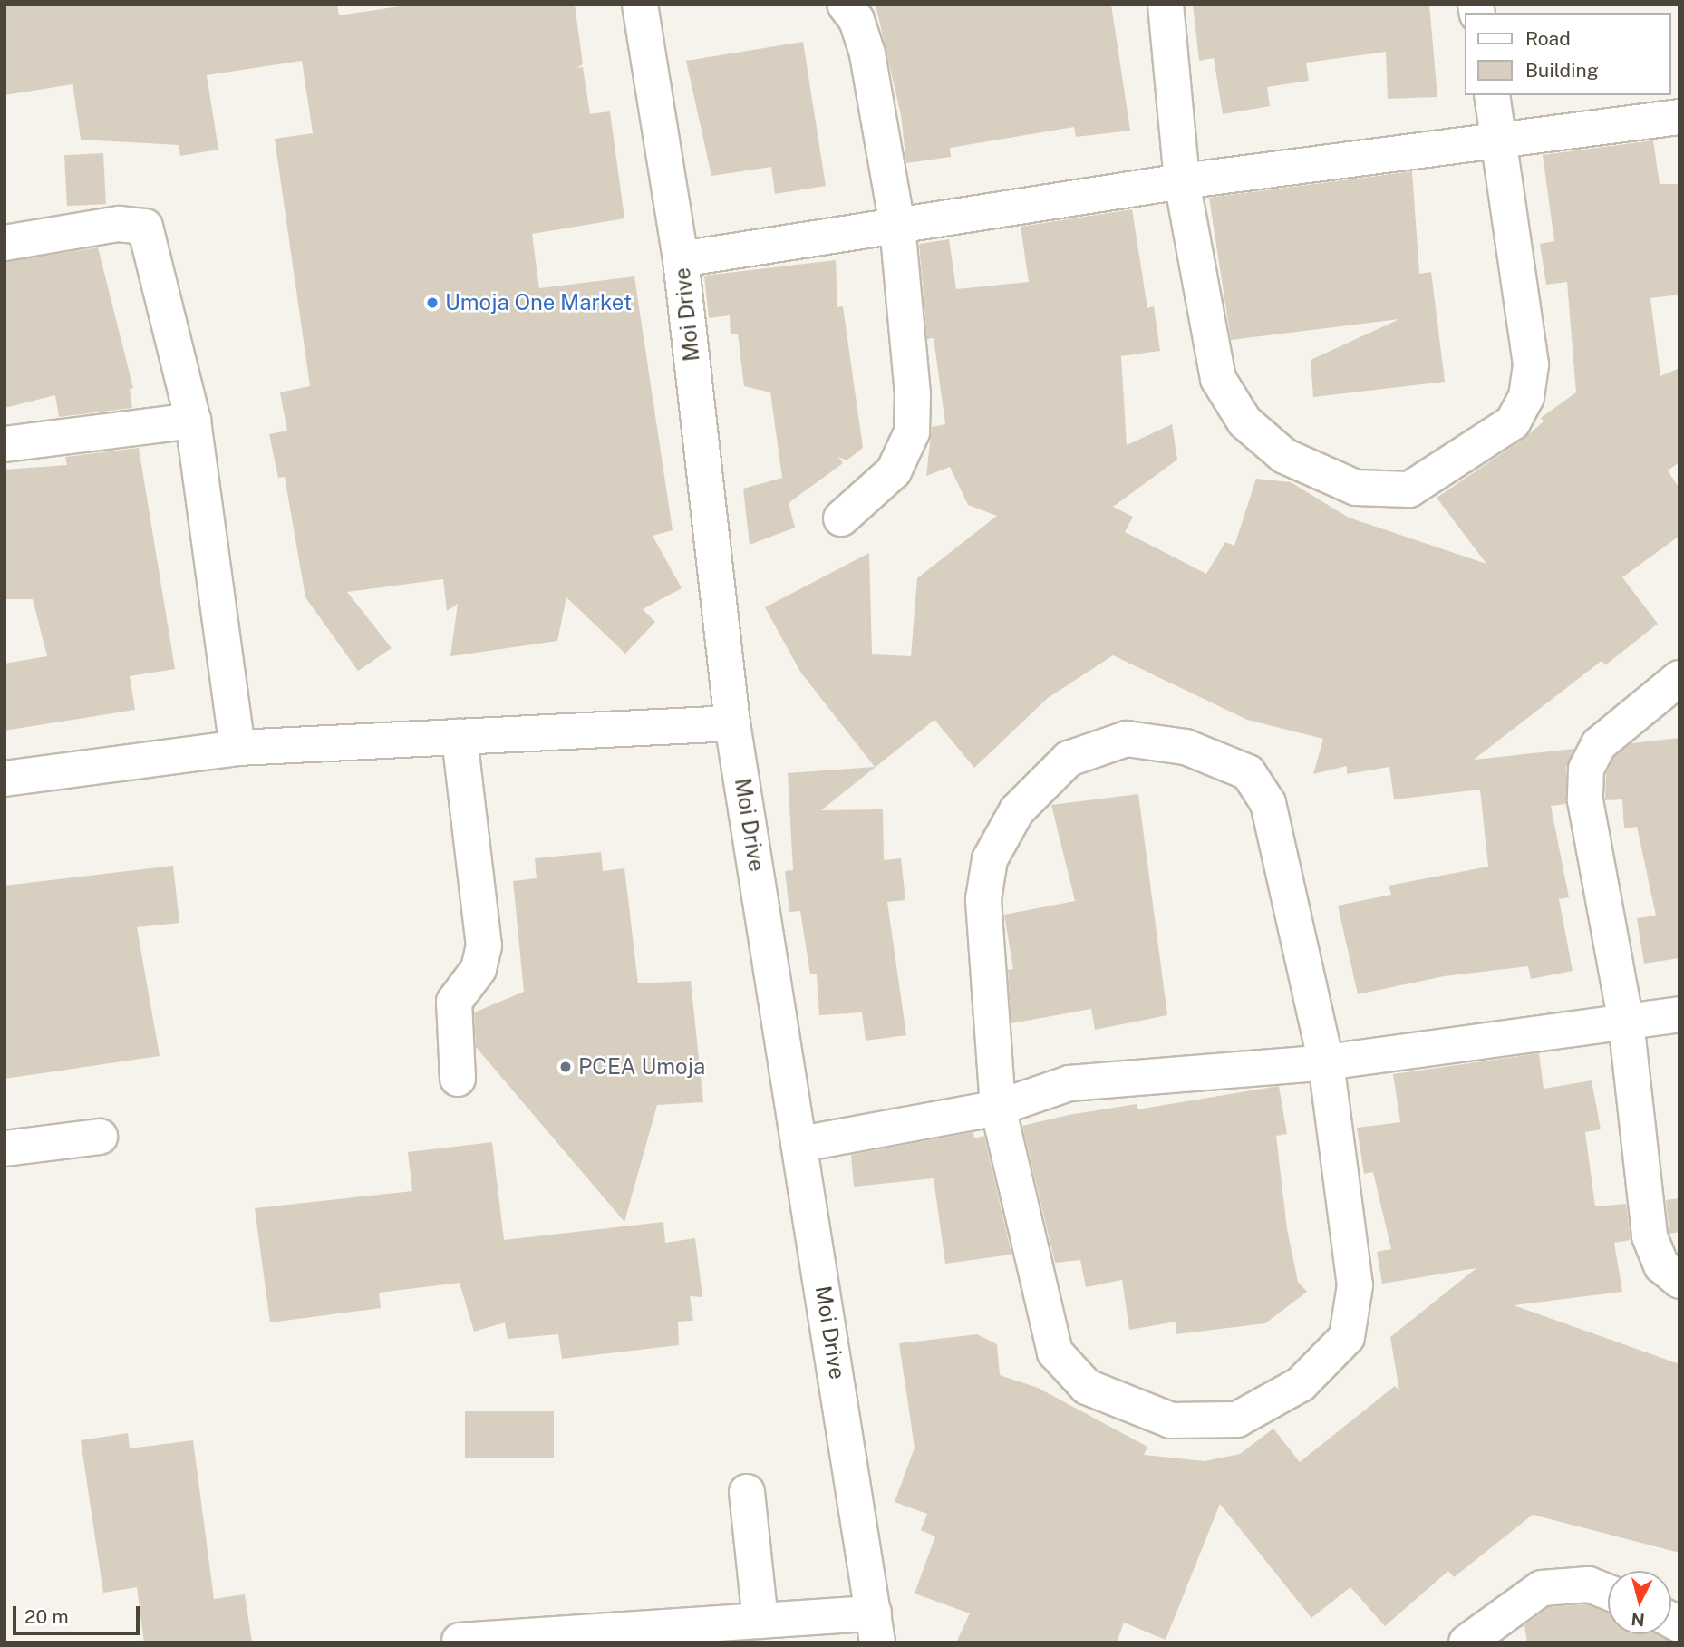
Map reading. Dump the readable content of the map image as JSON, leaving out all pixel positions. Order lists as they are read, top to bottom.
{
  "streets": {
    "street": ["Moi Drive"]
  },
  "places": ["Umoja One Market", "PCEA Umoja"],
  "legend": ["Road", "Building"],
  "scale_bar": "20 m",
  "north": "bottom"
}
